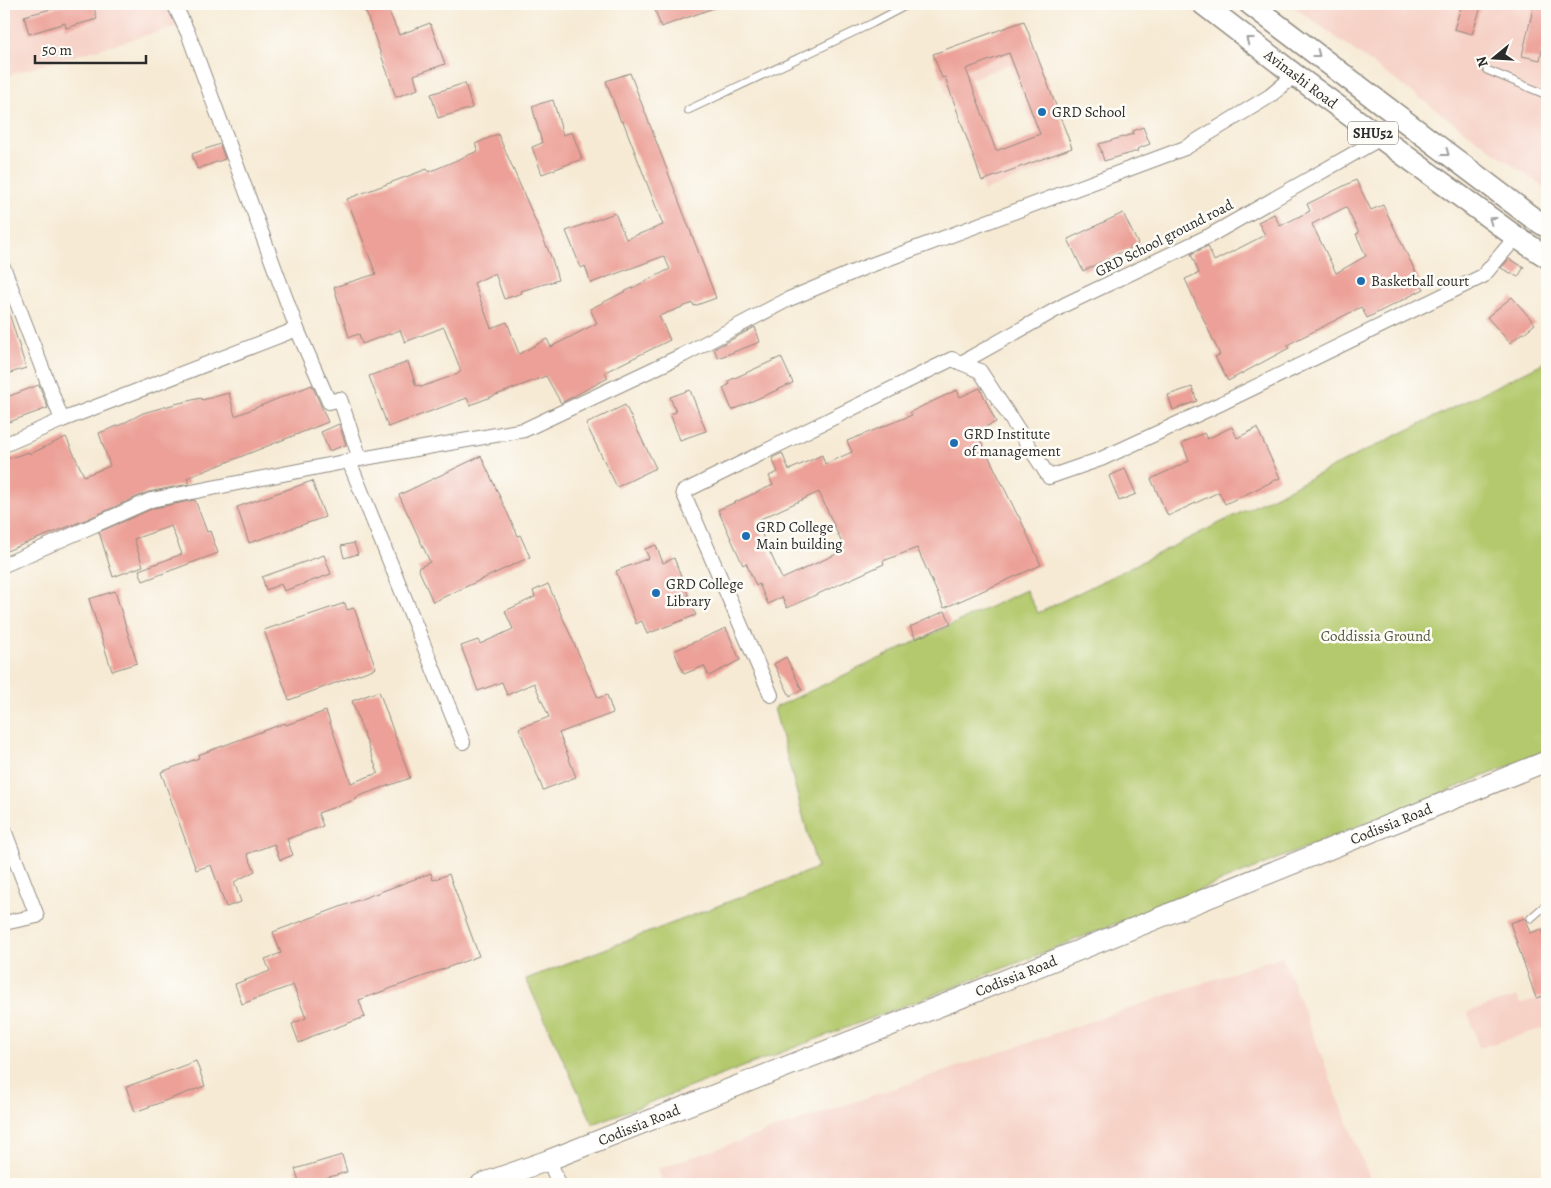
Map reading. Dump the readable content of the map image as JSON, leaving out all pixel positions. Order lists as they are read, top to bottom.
{
  "streets": {
    "main road": ["Avinashi Road", "SHU52"],
    "street": ["GRD School ground road", "Codissia Road"]
  },
  "crossings": [
    ["Avinashi Road", "GRD School ground road"]
  ],
  "parks": ["Coddissia Ground"],
  "places": [
    "GRD School",
    "Basketball court",
    "GRD Institute of management",
    "GRD College Main building",
    "GRD College Library"
  ],
  "scale_bar": "50 m",
  "north": "left"
}
